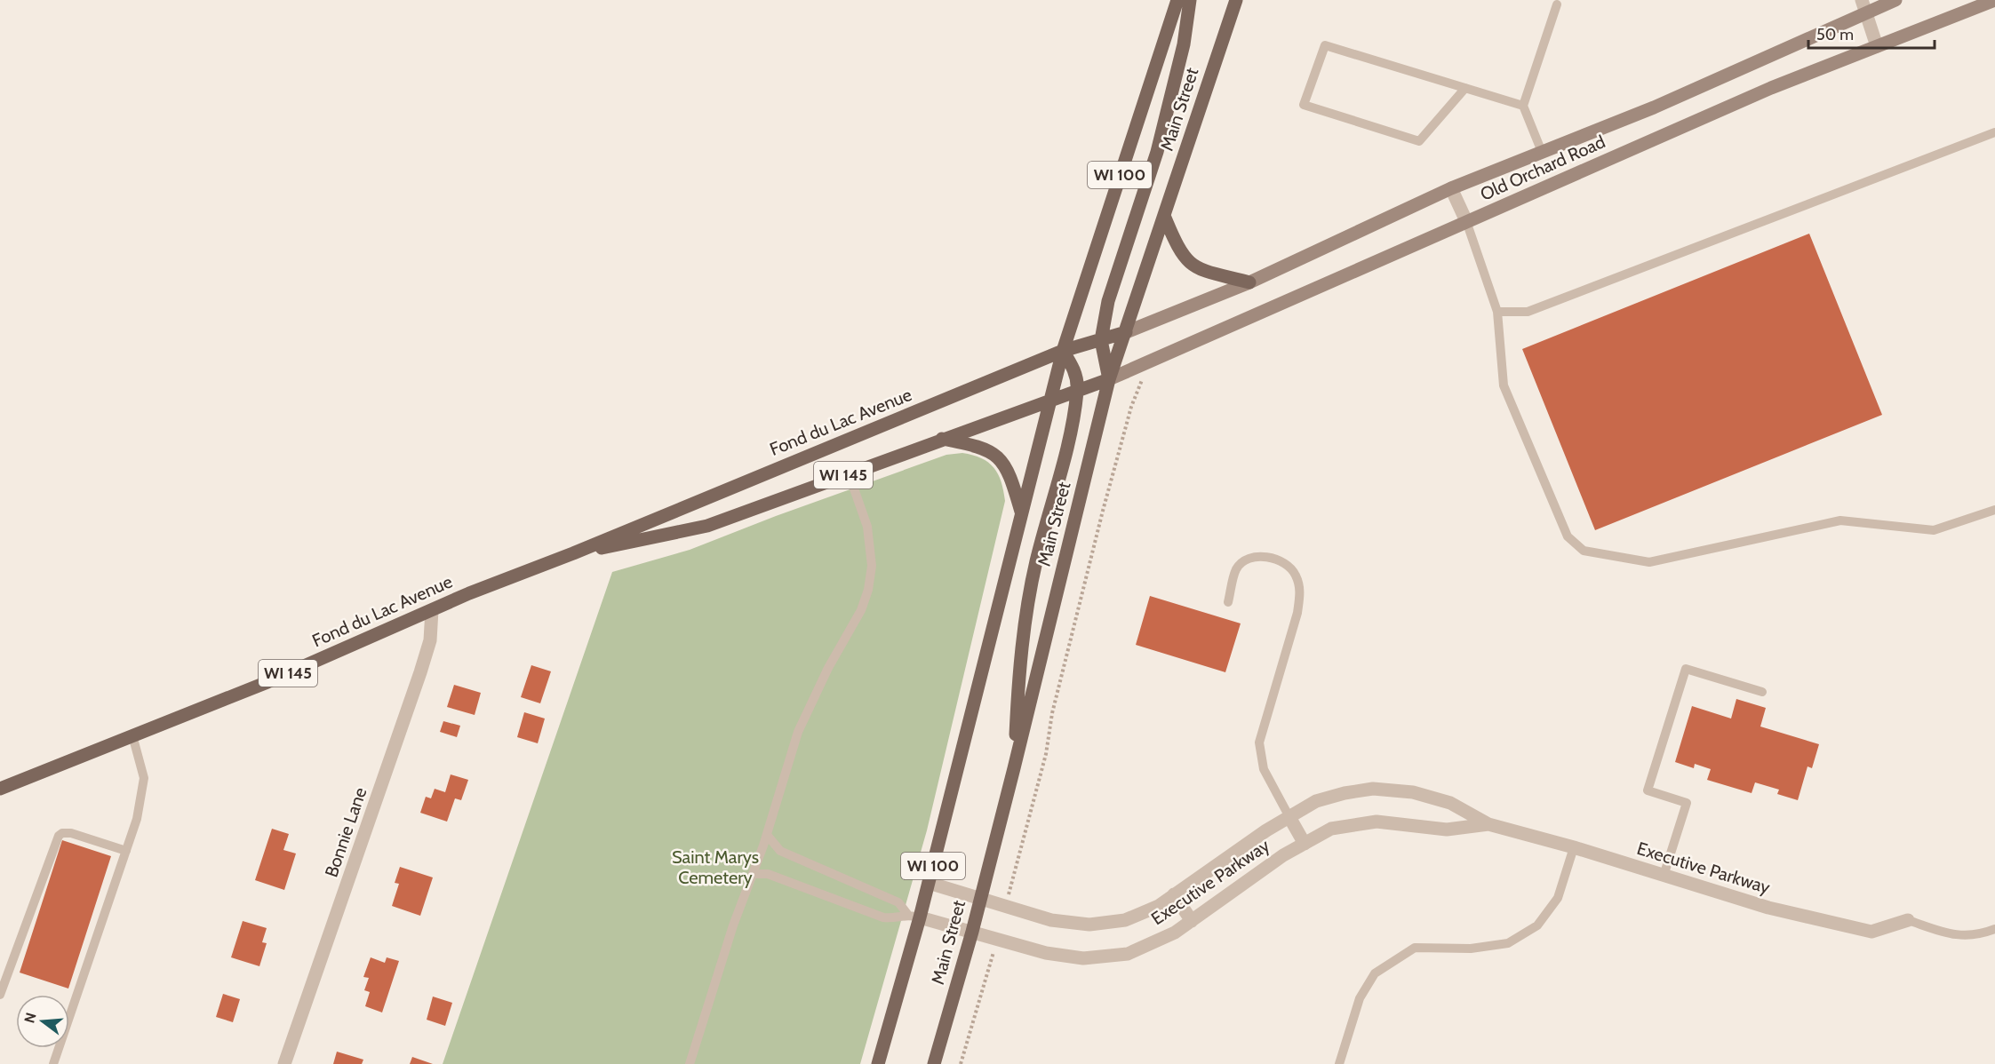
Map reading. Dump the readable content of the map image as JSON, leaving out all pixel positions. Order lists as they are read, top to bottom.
{
  "streets": {
    "main road": [
      "Main Street",
      "WI 100",
      "Fond du Lac Avenue",
      "WI 145"
    ],
    "street": ["Old Orchard Road", "Bonnie Lane", "Executive Parkway"]
  },
  "crossings": [
    ["Main Street", "Old Orchard Road"],
    ["Main Street", "Fond du Lac Avenue"],
    ["Main Street", "Executive Parkway"],
    ["Old Orchard Road", "Fond du Lac Avenue"],
    ["Fond du Lac Avenue", "Bonnie Lane"]
  ],
  "parks": ["Saint Marys Cemetery"],
  "scale_bar": "50 m",
  "north": "left"
}
